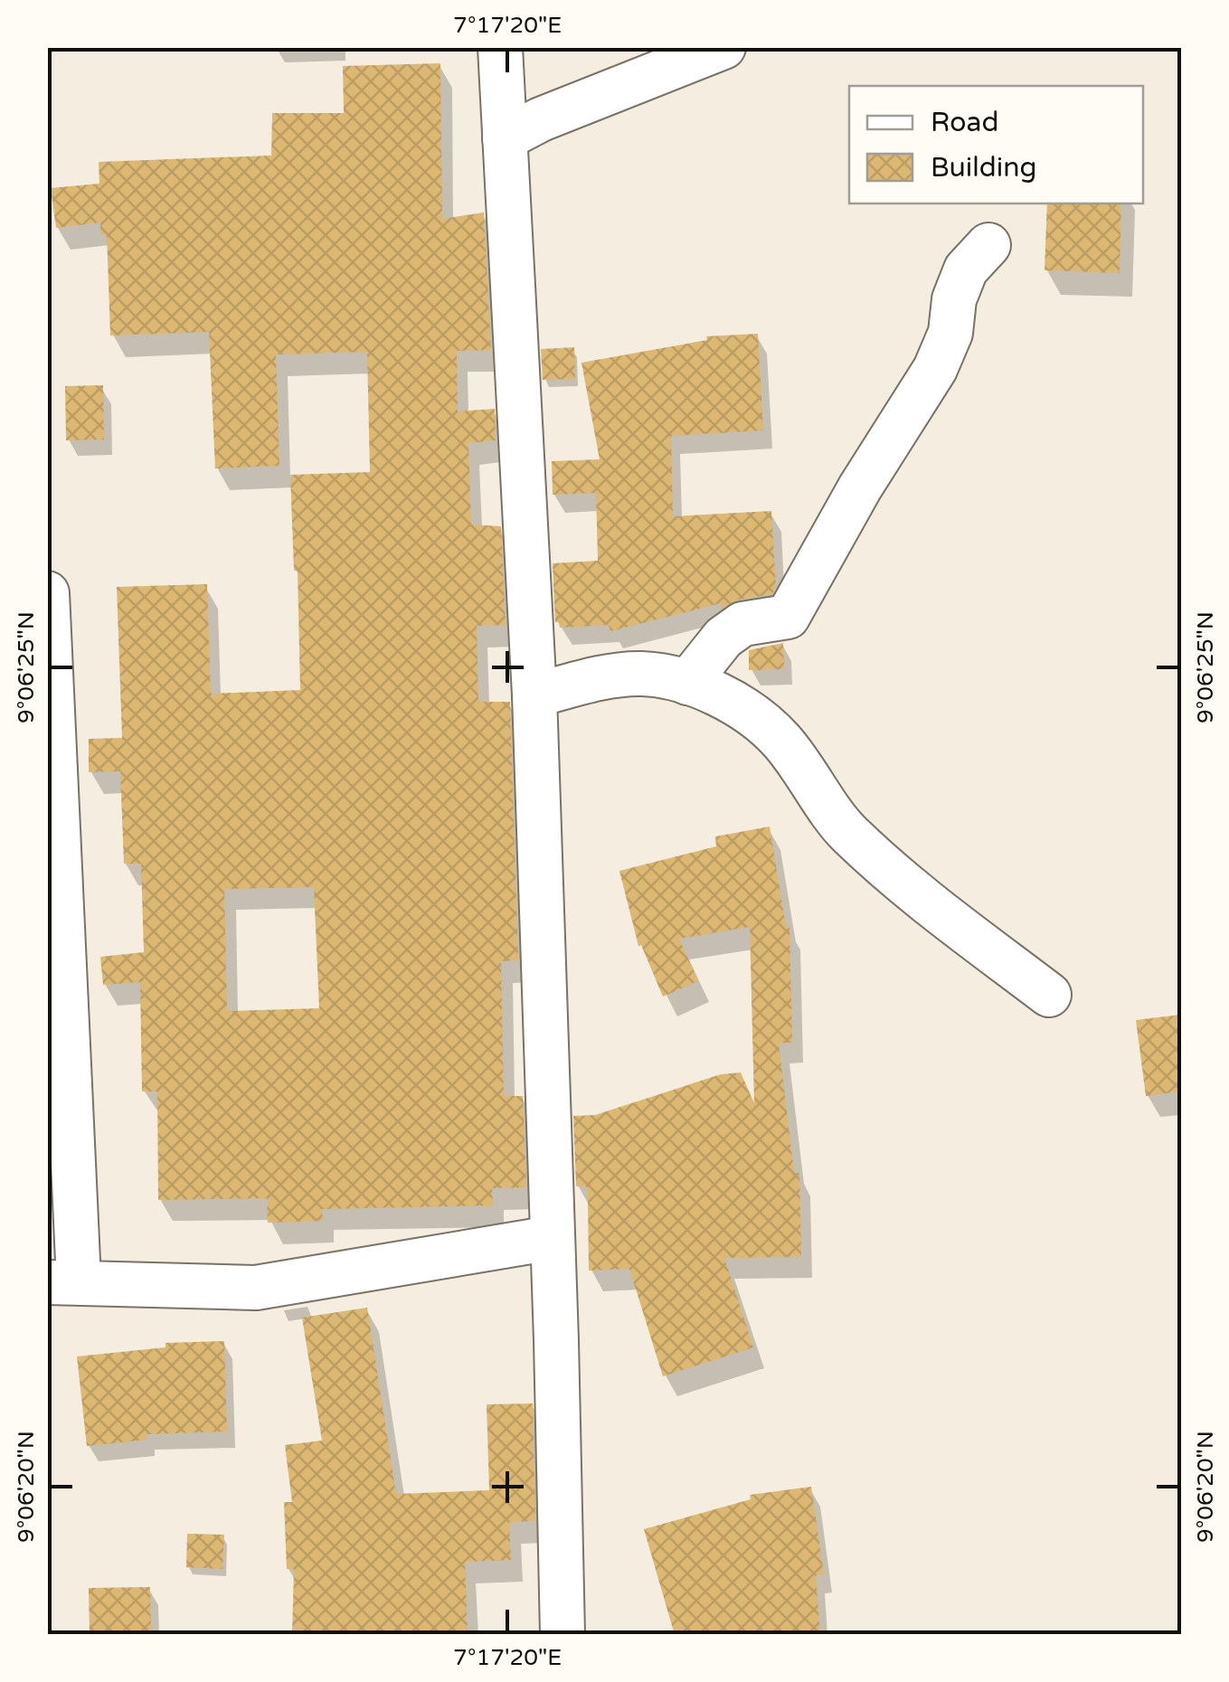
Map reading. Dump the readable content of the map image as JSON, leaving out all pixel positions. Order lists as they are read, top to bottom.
{
  "legend": ["Road", "Building"],
  "coordinates": ["7°17'20\"E", "9°06'25\"N", "9°06'20\"N"]
}
